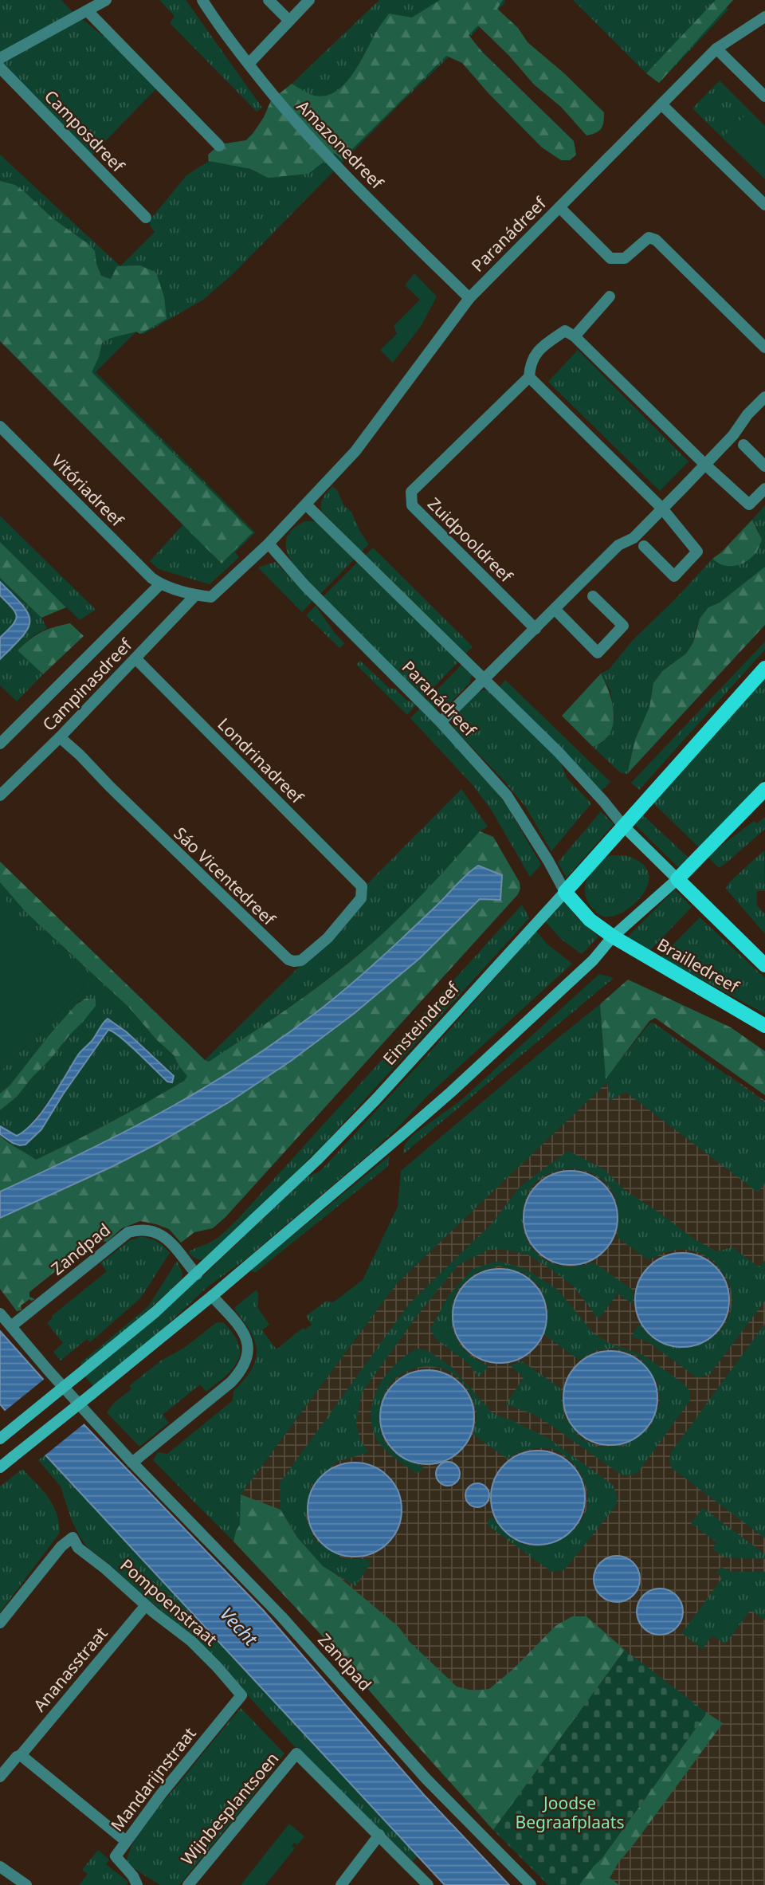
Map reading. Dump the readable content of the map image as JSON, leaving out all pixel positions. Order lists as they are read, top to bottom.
{
  "streets": {
    "main road": ["Brailledreef", "Einsteindreef"],
    "street": [
      "Camposdreef",
      "Amazonedreef",
      "Paranádreef",
      "Vitóriadreef",
      "Zuidpooldreef",
      "Campinasdreef",
      "Londrinadreef",
      "Sáo Vicentedreef",
      "Zandpad",
      "Pompoenstraat",
      "Ananasstraat",
      "Mandarijnstraat",
      "Wijnbesplantsoen"
    ]
  },
  "crossings": [
    ["Amazonedreef", "Paranádreef"],
    ["Paranádreef", "Campinasdreef"],
    ["Paranádreef", "Brailledreef"],
    ["Paranádreef", "Einsteindreef"],
    ["Vitóriadreef", "Campinasdreef"],
    ["Campinasdreef", "Londrinadreef"],
    ["Campinasdreef", "Sáo Vicentedreef"],
    ["Londrinadreef", "Sáo Vicentedreef"],
    ["Brailledreef", "Einsteindreef"],
    ["Einsteindreef", "Zandpad"],
    ["Pompoenstraat", "Ananasstraat"],
    ["Pompoenstraat", "Mandarijnstraat"]
  ],
  "water": ["Vecht"],
  "parks": ["Joodse Begraafplaats"]
}
